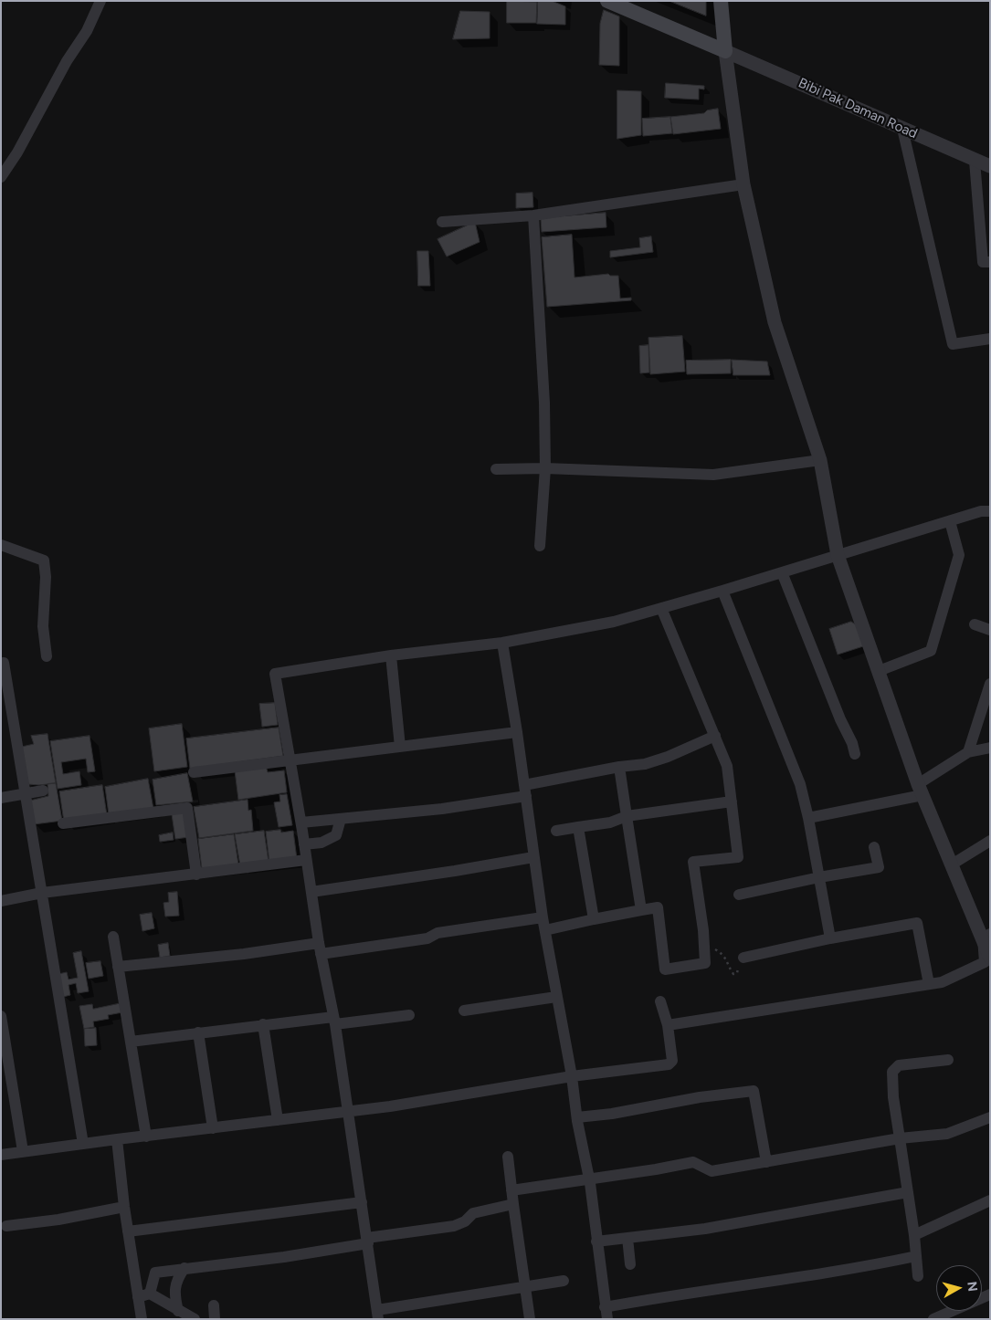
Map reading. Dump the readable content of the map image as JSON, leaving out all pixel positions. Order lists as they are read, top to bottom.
{
  "streets": {
    "street": ["Bibi Pak Daman Road"]
  },
  "north": "right"
}
